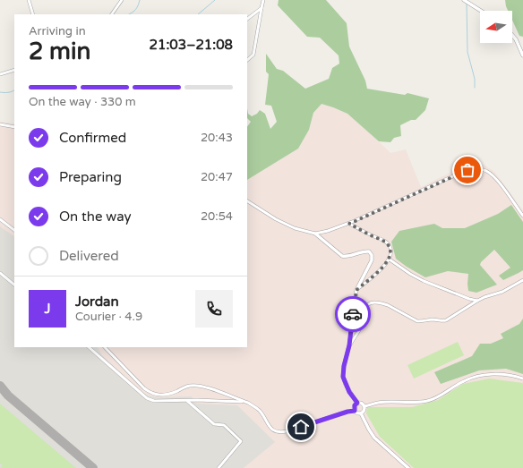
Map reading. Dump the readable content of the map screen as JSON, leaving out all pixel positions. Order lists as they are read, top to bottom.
{
  "north": "left",
  "page": {
    "heading": ["2 min", "Arriving in", "21:03–21:08"],
    "panel": ["Jordan", "Courier · 4.9"],
    "bar": "On the way · 330 m",
    "list": [
      ["Confirmed", "20:43"],
      ["Preparing", "20:47"],
      ["On the way", "20:54"],
      "Delivered"
    ],
    "round": "J"
  }
}
